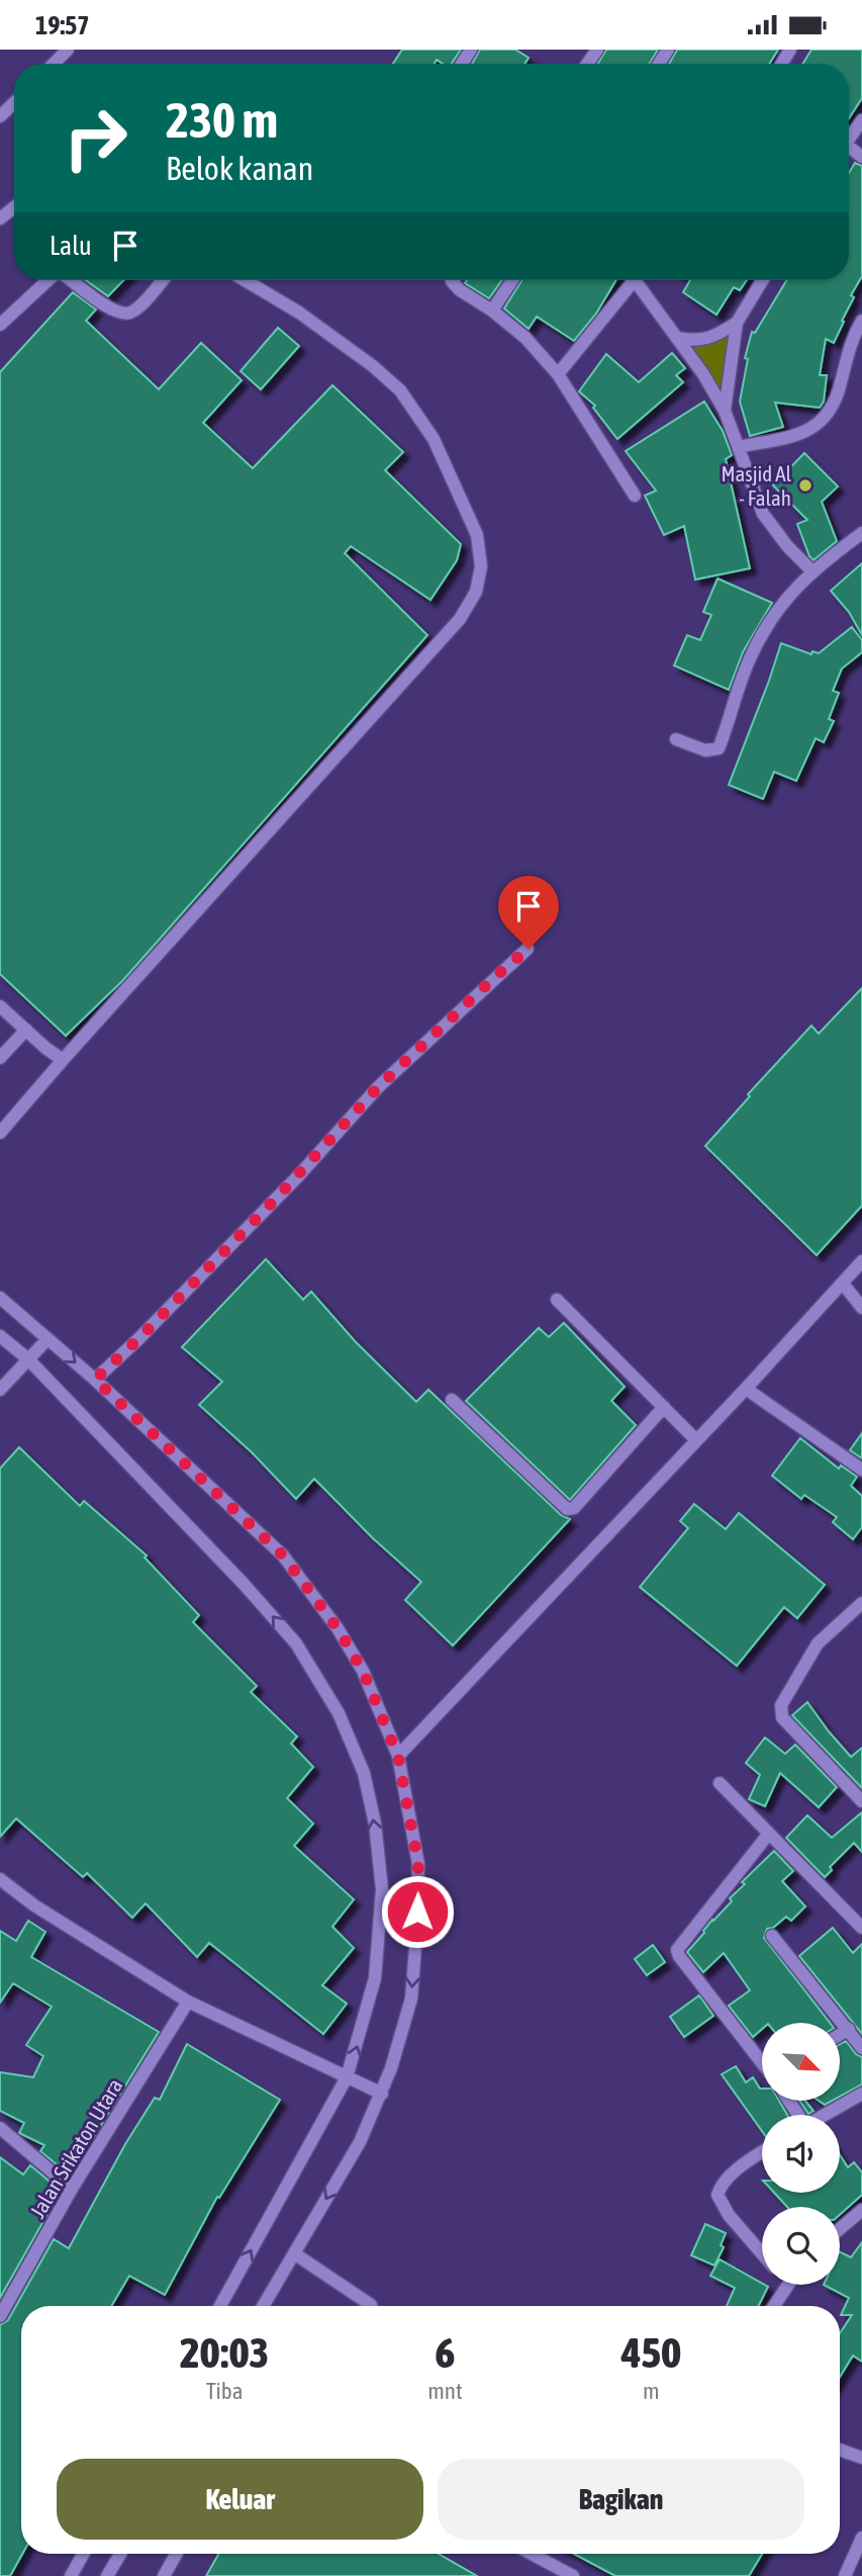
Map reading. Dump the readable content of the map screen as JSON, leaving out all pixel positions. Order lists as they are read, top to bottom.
{
  "streets": {
    "street": ["Jalan Srikaton Utara"]
  },
  "places": ["Masjid Al - Falah"],
  "north": "bottom right",
  "page": {
    "status": "19:57",
    "turn": ["230 m", "Belok kanan"],
    "then": "Lalu",
    "eta": [
      "20:03",
      "Tiba",
      "6",
      "mnt",
      "450",
      "m"
    ],
    "buttons": ["Keluar", "Bagikan"]
  }
}
